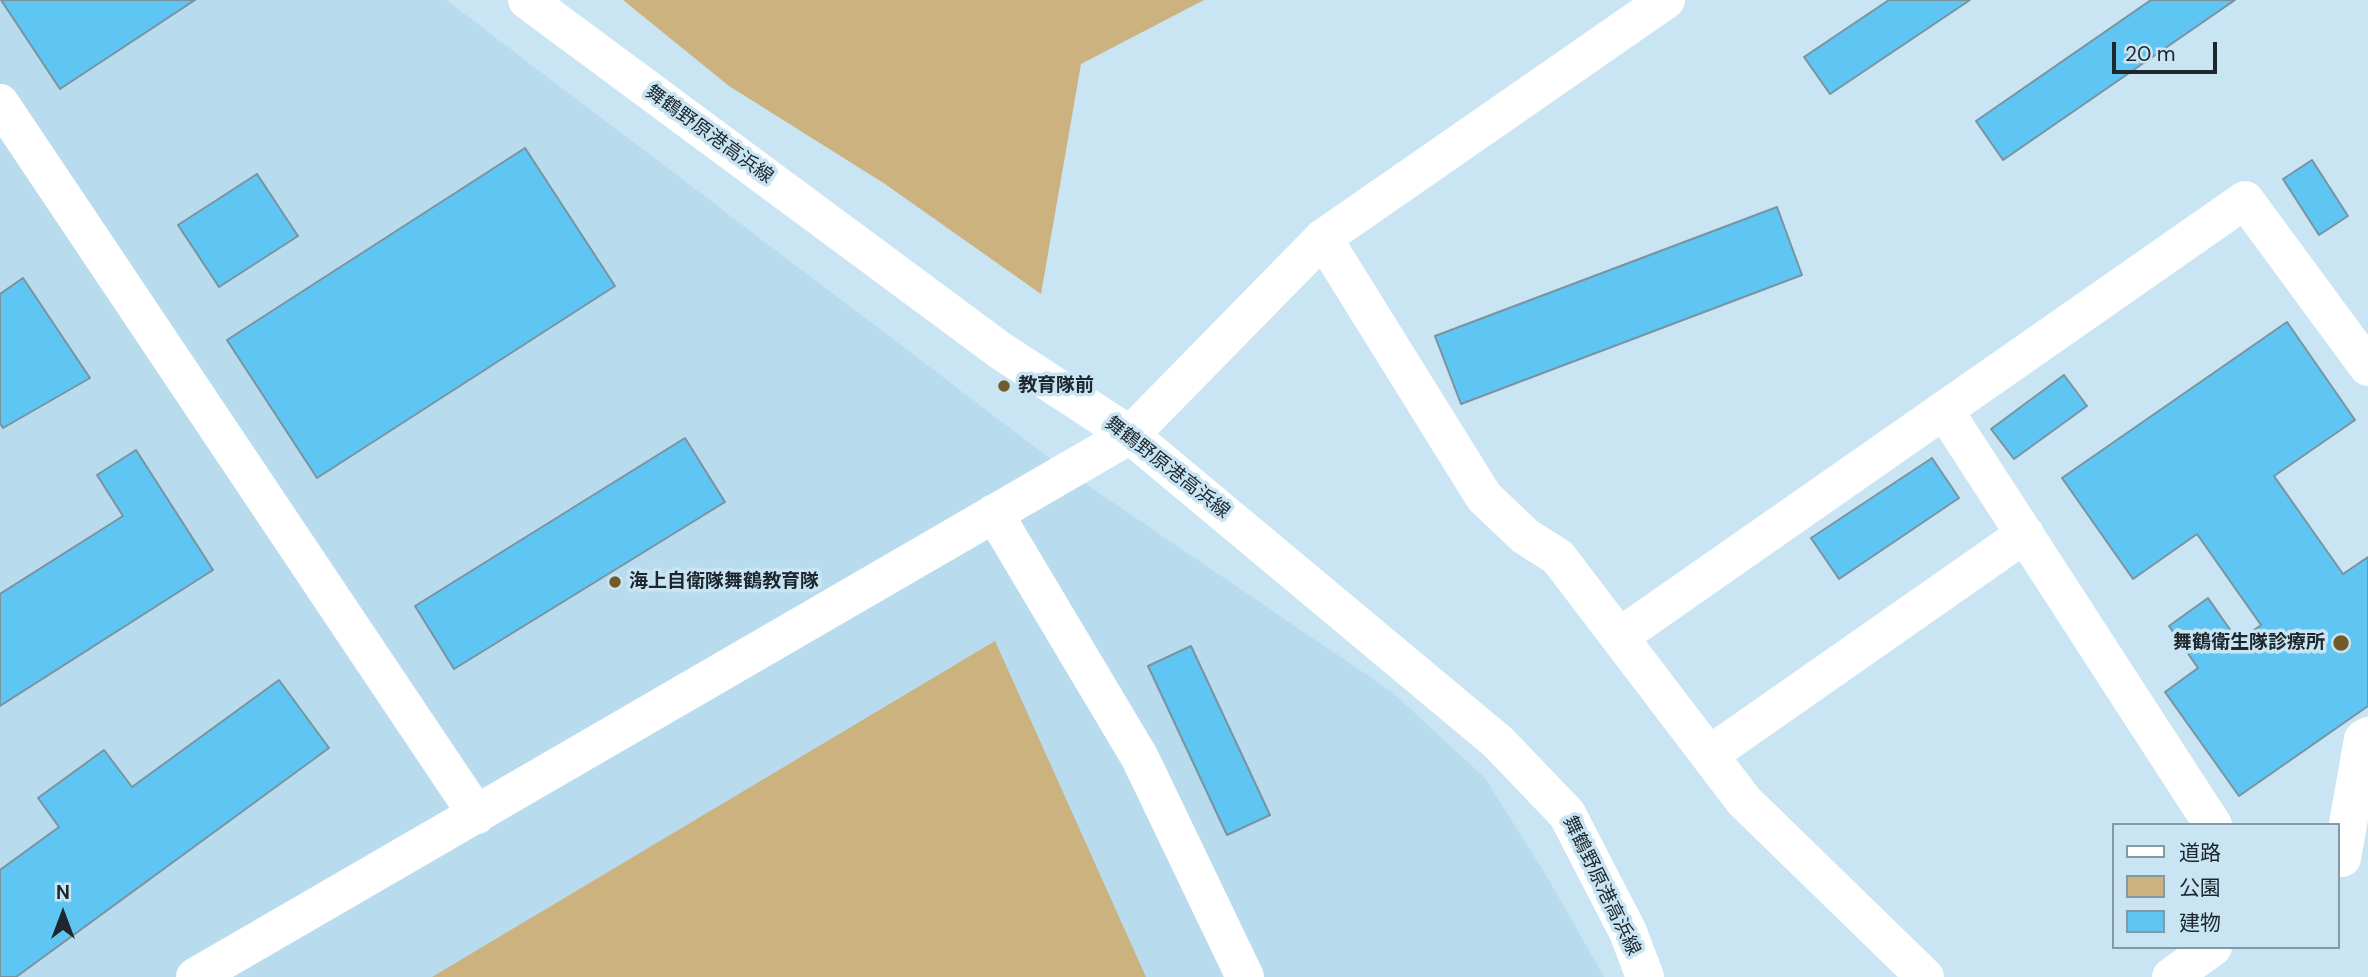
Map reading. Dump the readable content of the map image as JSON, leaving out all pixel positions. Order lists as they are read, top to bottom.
{
  "streets": {
    "main road": ["舞鶴野原港高浜線"]
  },
  "places": ["教育隊前", "海上自衛隊舞鶴教育隊", "舞鶴衛生隊診療所"],
  "legend": ["道路", "公園", "建物"],
  "scale_bar": "20 m",
  "north": "top"
}
